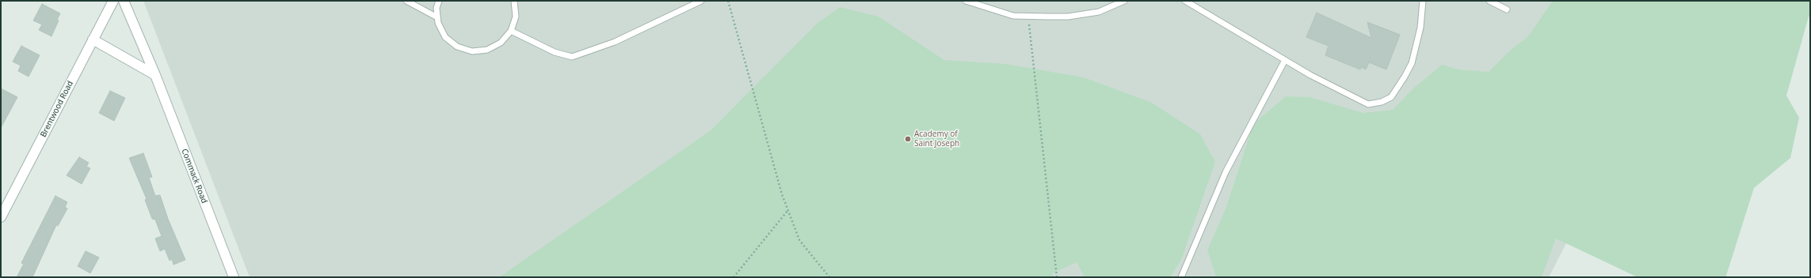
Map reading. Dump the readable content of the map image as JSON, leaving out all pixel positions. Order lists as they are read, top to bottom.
{
  "streets": {
    "street": ["Brentwood Road", "Commack Road"]
  },
  "places": ["Academy of Saint Joseph"]
}
